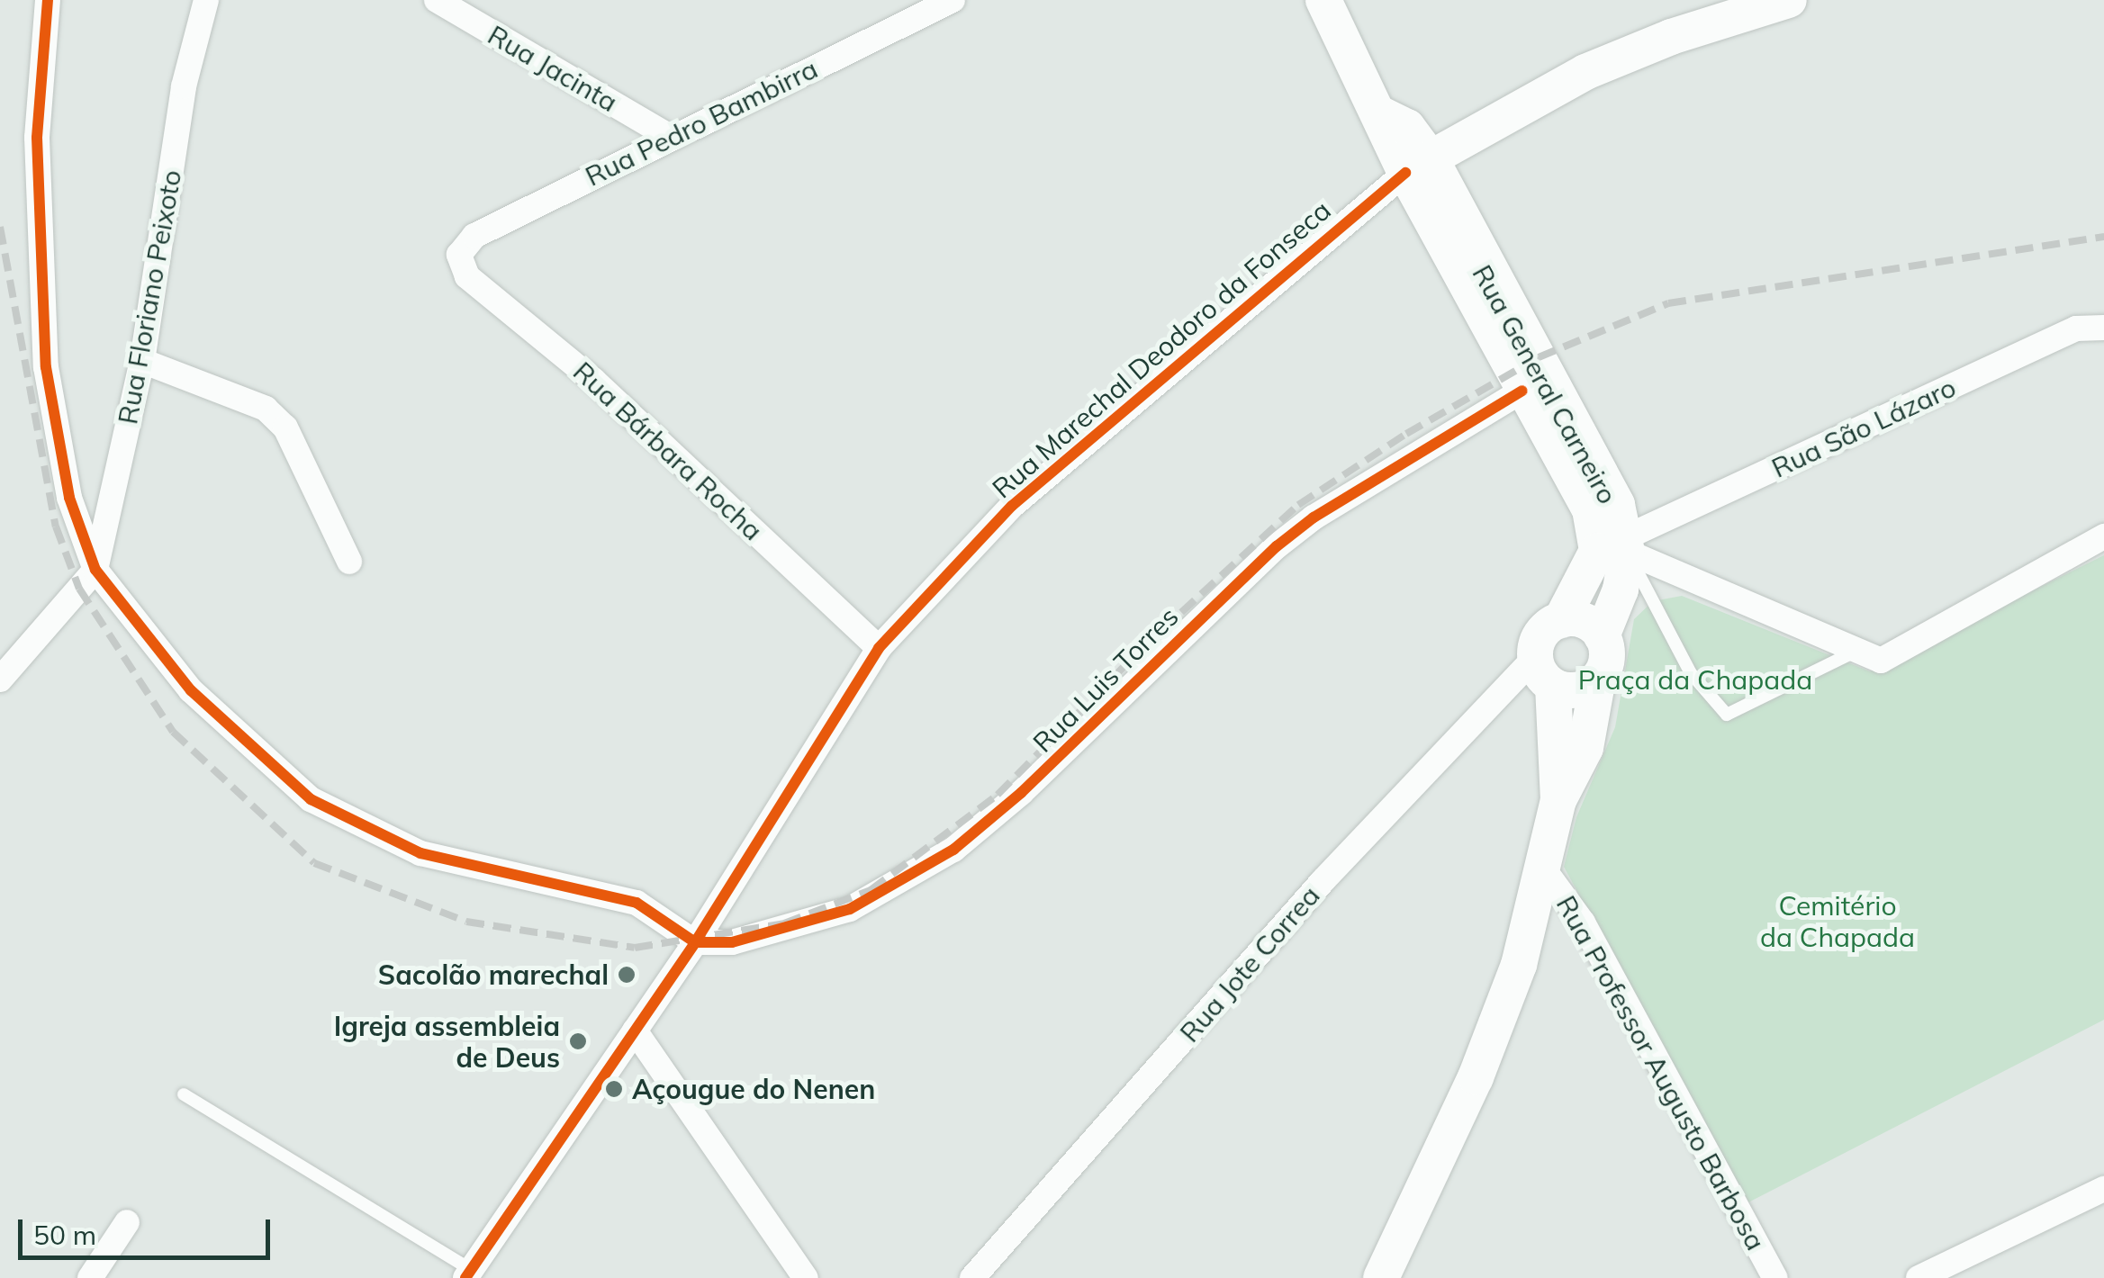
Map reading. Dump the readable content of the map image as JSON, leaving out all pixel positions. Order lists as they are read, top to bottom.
{
  "streets": {
    "main road": ["Rua Marechal Deodoro da Fonseca", "Rua General Carneiro"],
    "street": [
      "Rua Jacinta",
      "Rua Pedro Bambirra",
      "Rua Floriano Peixoto",
      "Rua São Lázaro",
      "Rua Bárbara Rocha",
      "Rua Luis Torres",
      "Rua Jote Correa",
      "Rua Professor Augusto Barbosa"
    ]
  },
  "crossings": [
    ["Rua Jacinta", "Rua Pedro Bambirra"],
    ["Rua Pedro Bambirra", "Rua Bárbara Rocha"],
    ["Rua Marechal Deodoro da Fonseca", "Rua General Carneiro"],
    ["Rua Marechal Deodoro da Fonseca", "Rua Bárbara Rocha"],
    ["Rua Marechal Deodoro da Fonseca", "Rua Luis Torres"],
    ["Rua General Carneiro", "Rua São Lázaro"],
    ["Rua General Carneiro", "Rua Luis Torres"],
    ["Rua General Carneiro", "Rua Jote Correa"]
  ],
  "parks": ["Praça da Chapada", "Cemitério da Chapada"],
  "places": ["Sacolão marechal", "Igreja assembleia de Deus", "Açougue do Nenen"],
  "scale_bar": "50 m"
}
